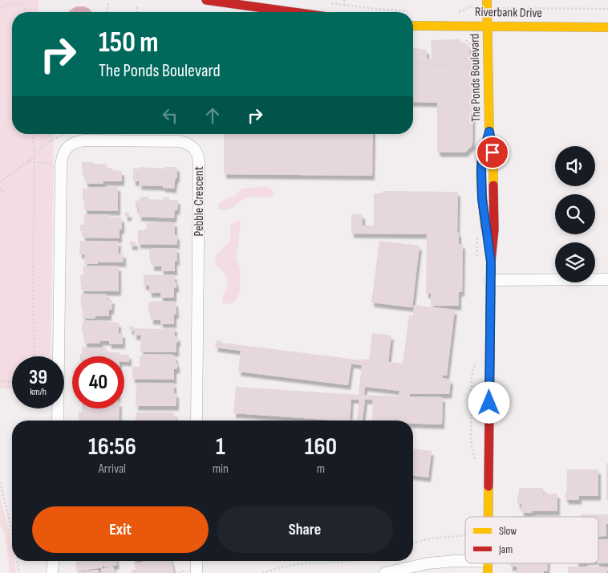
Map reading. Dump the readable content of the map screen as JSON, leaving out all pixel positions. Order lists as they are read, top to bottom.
{
  "streets": {
    "street": ["Riverbank Drive", "The Ponds Boulevard", "Pebble Crescent"]
  },
  "crossings": [
    ["Riverbank Drive", "The Ponds Boulevard"]
  ],
  "legend": ["Slow", "Jam"],
  "page": {
    "turn": ["150 m", "The Ponds Boulevard"],
    "speed": "39 km/h",
    "limit": "40",
    "eta": [
      "16:56",
      "Arrival",
      "1",
      "min",
      "160",
      "m"
    ],
    "buttons": ["Exit", "Share"]
  }
}
